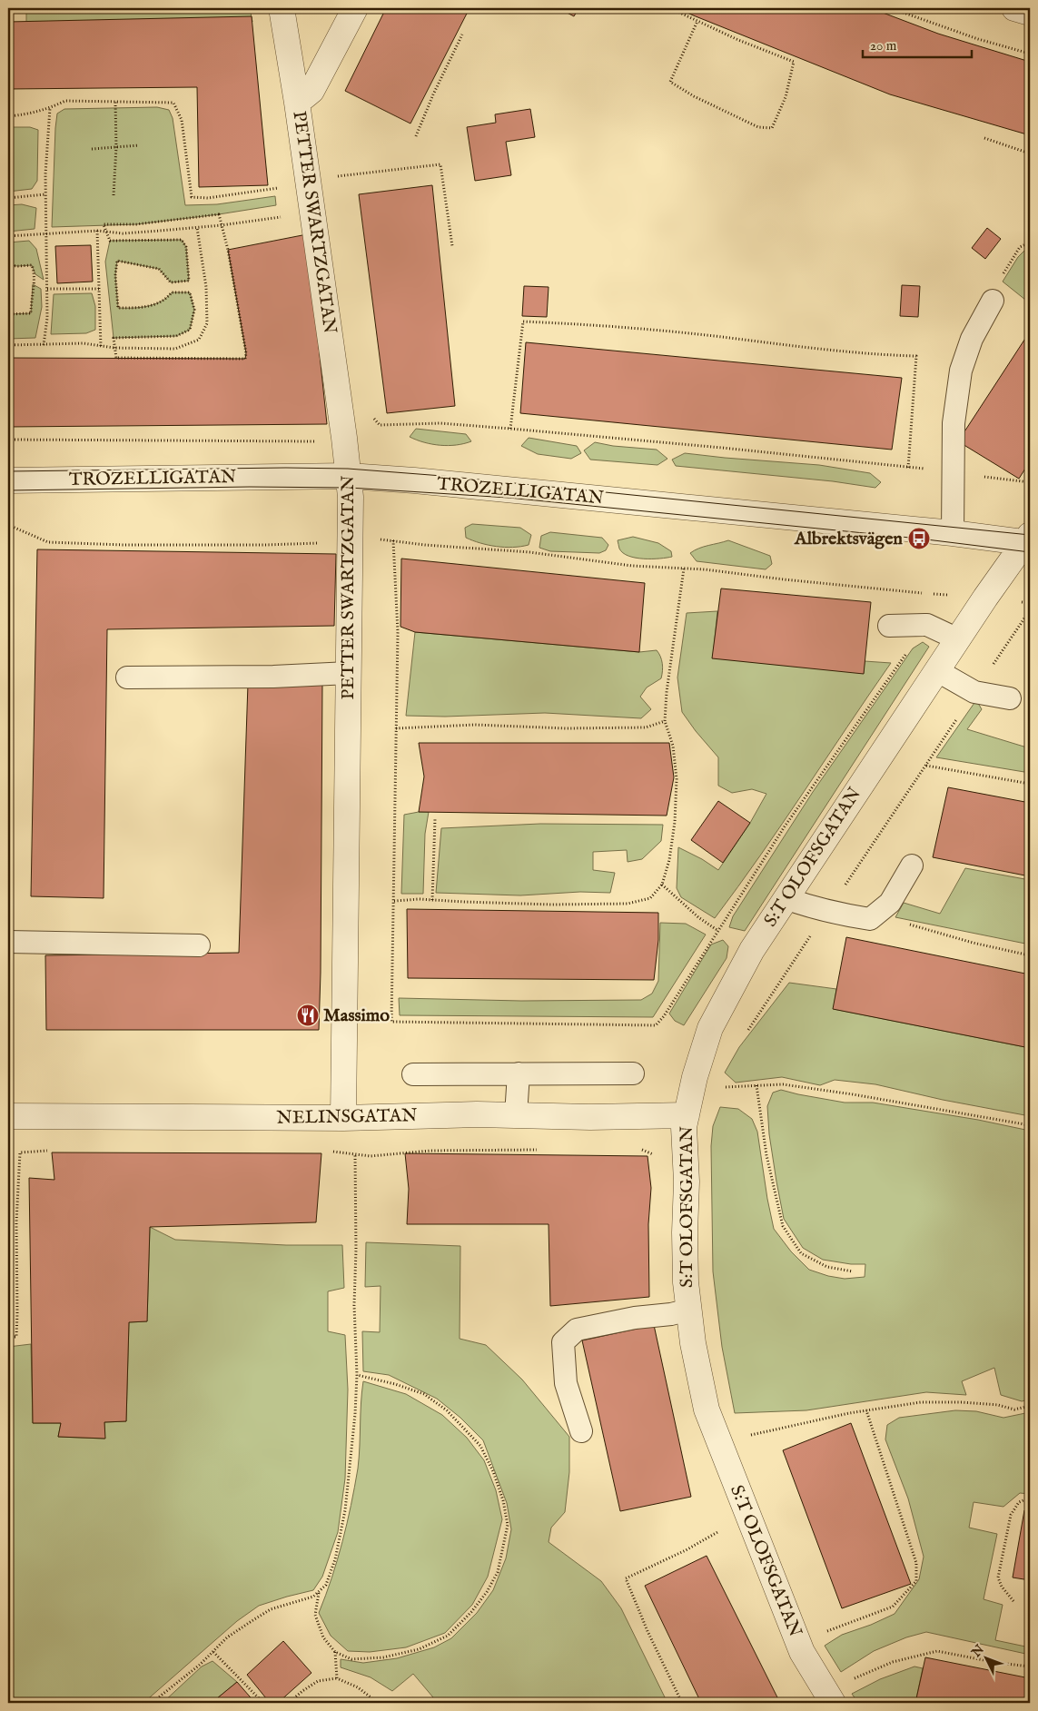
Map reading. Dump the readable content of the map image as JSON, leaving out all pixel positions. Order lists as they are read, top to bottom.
{
  "streets": {
    "street": [
      "PETTER SWARTZGATAN",
      "TROZELLIGATAN",
      "S:T OLOFSGATAN",
      "NELINSGATAN"
    ]
  },
  "crossings": [
    ["PETTER SWARTZGATAN", "TROZELLIGATAN"],
    ["PETTER SWARTZGATAN", "NELINSGATAN"],
    ["TROZELLIGATAN", "S:T OLOFSGATAN"],
    ["S:T OLOFSGATAN", "NELINSGATAN"]
  ],
  "places": {
    "bus stop": ["Albrektsvägen"],
    "restaurant": ["Massimo"]
  },
  "scale_bar": "20 m",
  "north": "top left"
}
